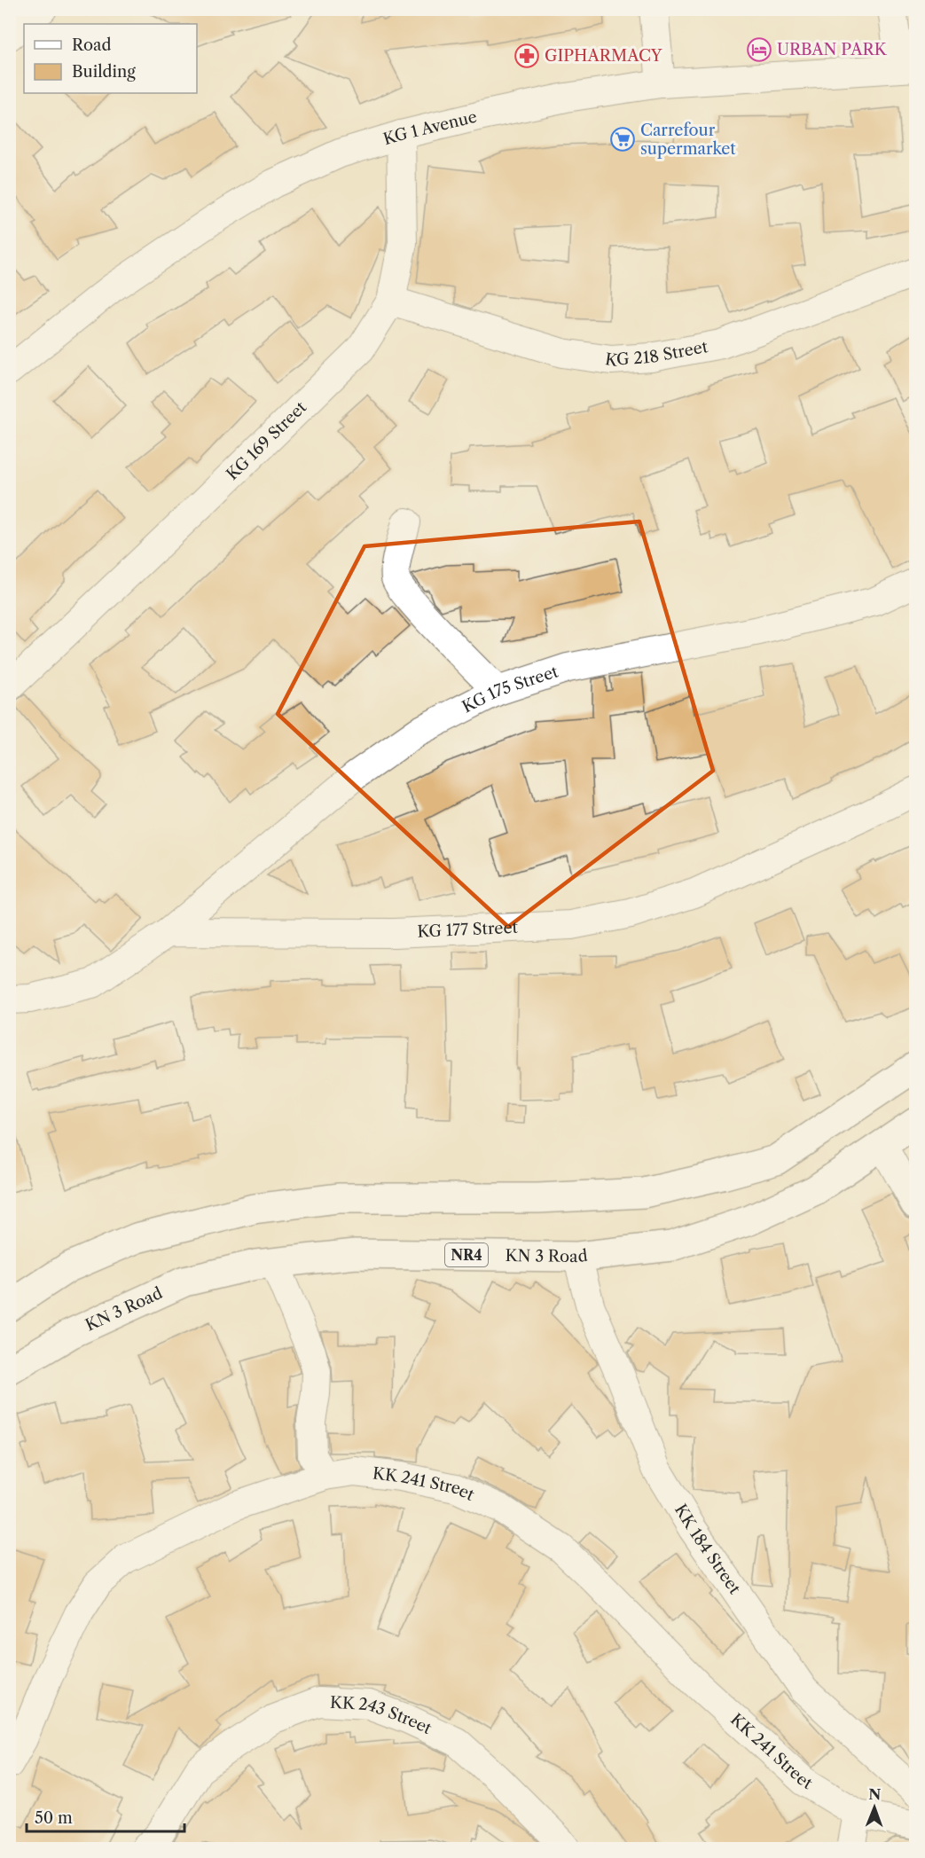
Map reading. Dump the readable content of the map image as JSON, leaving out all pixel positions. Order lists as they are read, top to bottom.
{
  "streets": {
    "highway": ["NR4", "KN 3 Road"],
    "street": [
      "KG 1 Avenue",
      "KG 218 Street",
      "KG 169 Street",
      "KG 175 Street",
      "KG 177 Street",
      "KK 241 Street",
      "KK 184 Street",
      "KK 243 Street"
    ]
  },
  "crossings": [
    ["KG 1 Avenue", "KG 169 Street"],
    ["KG 218 Street", "KG 169 Street"],
    ["KG 175 Street", "KG 177 Street"],
    ["KN 3 Road", "KK 184 Street"]
  ],
  "places": {
    "hotel": ["URBAN PARK"],
    "pharmacy": ["GIPHARMACY"],
    "supermarket": ["Carrefour supermarket"]
  },
  "legend": ["Road", "Building"],
  "scale_bar": "50 m",
  "north": "top"
}
